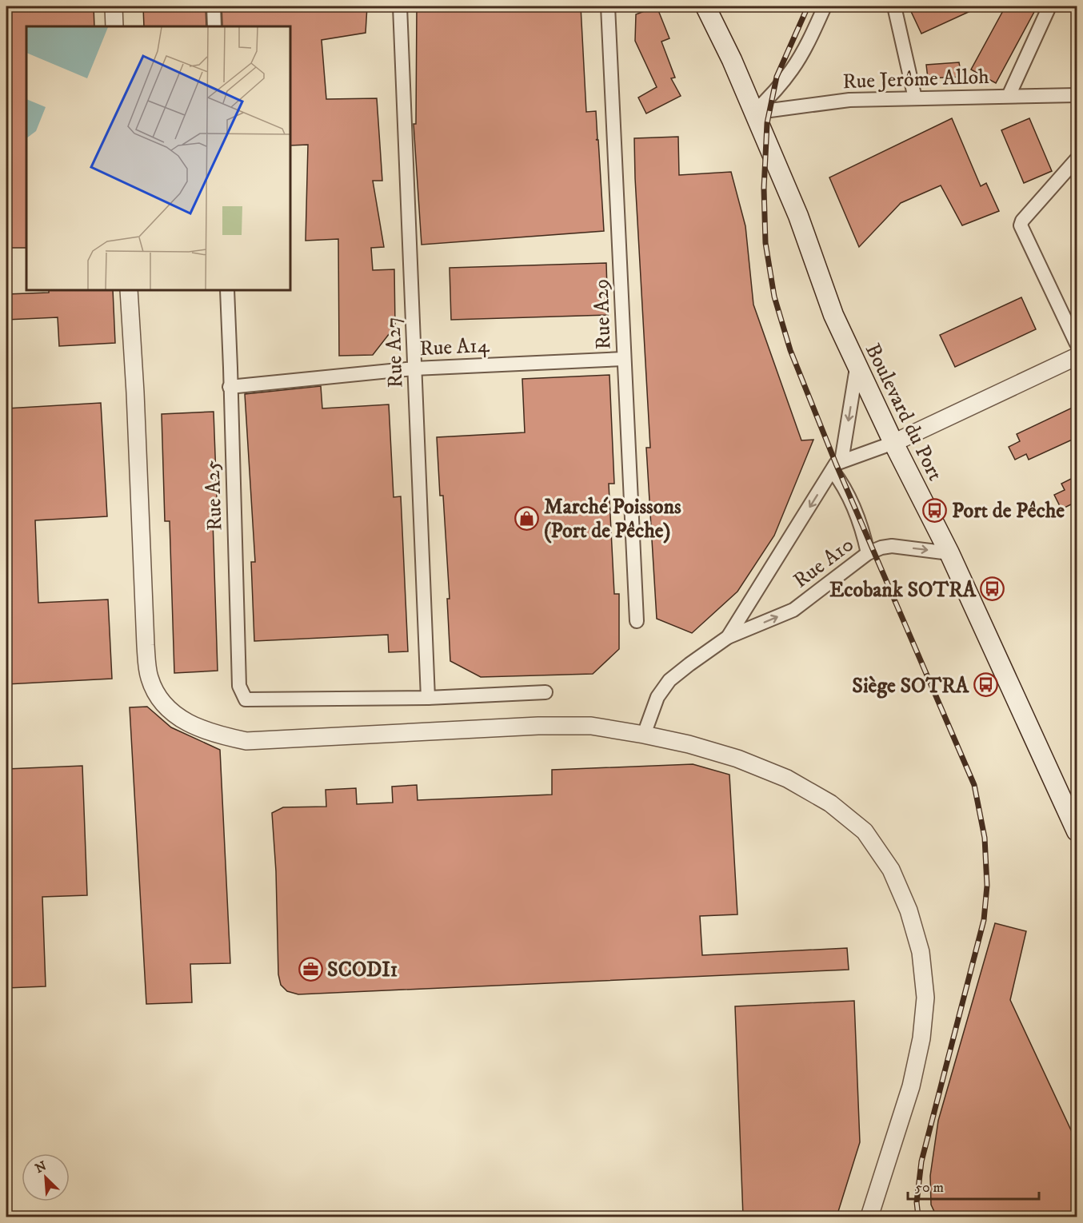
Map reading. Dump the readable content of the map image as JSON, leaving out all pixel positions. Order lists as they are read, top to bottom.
{
  "streets": {
    "main road": ["Boulevard du Port"],
    "street": [
      "Rue Jerôme Alloh",
      "Rue A29",
      "Rue A14",
      "Rue A27",
      "Rue A25",
      "Rue A10"
    ]
  },
  "crossings": [
    ["Rue Jerôme Alloh", "Boulevard du Port"],
    ["Rue A29", "Rue A14"],
    ["Rue A14", "Rue A27"],
    ["Rue A14", "Rue A25"],
    ["Rue A27", "Rue A25"],
    ["Boulevard du Port", "Rue A10"]
  ],
  "places": {
    "bus stop": ["Port de Pêche", "Ecobank SOTRA", "Siège SOTRA"],
    "shop": ["Marché Poissons (Port de Pêche)"],
    "office": ["SCODI1"]
  },
  "scale_bar": "50 m",
  "north": "top left"
}
